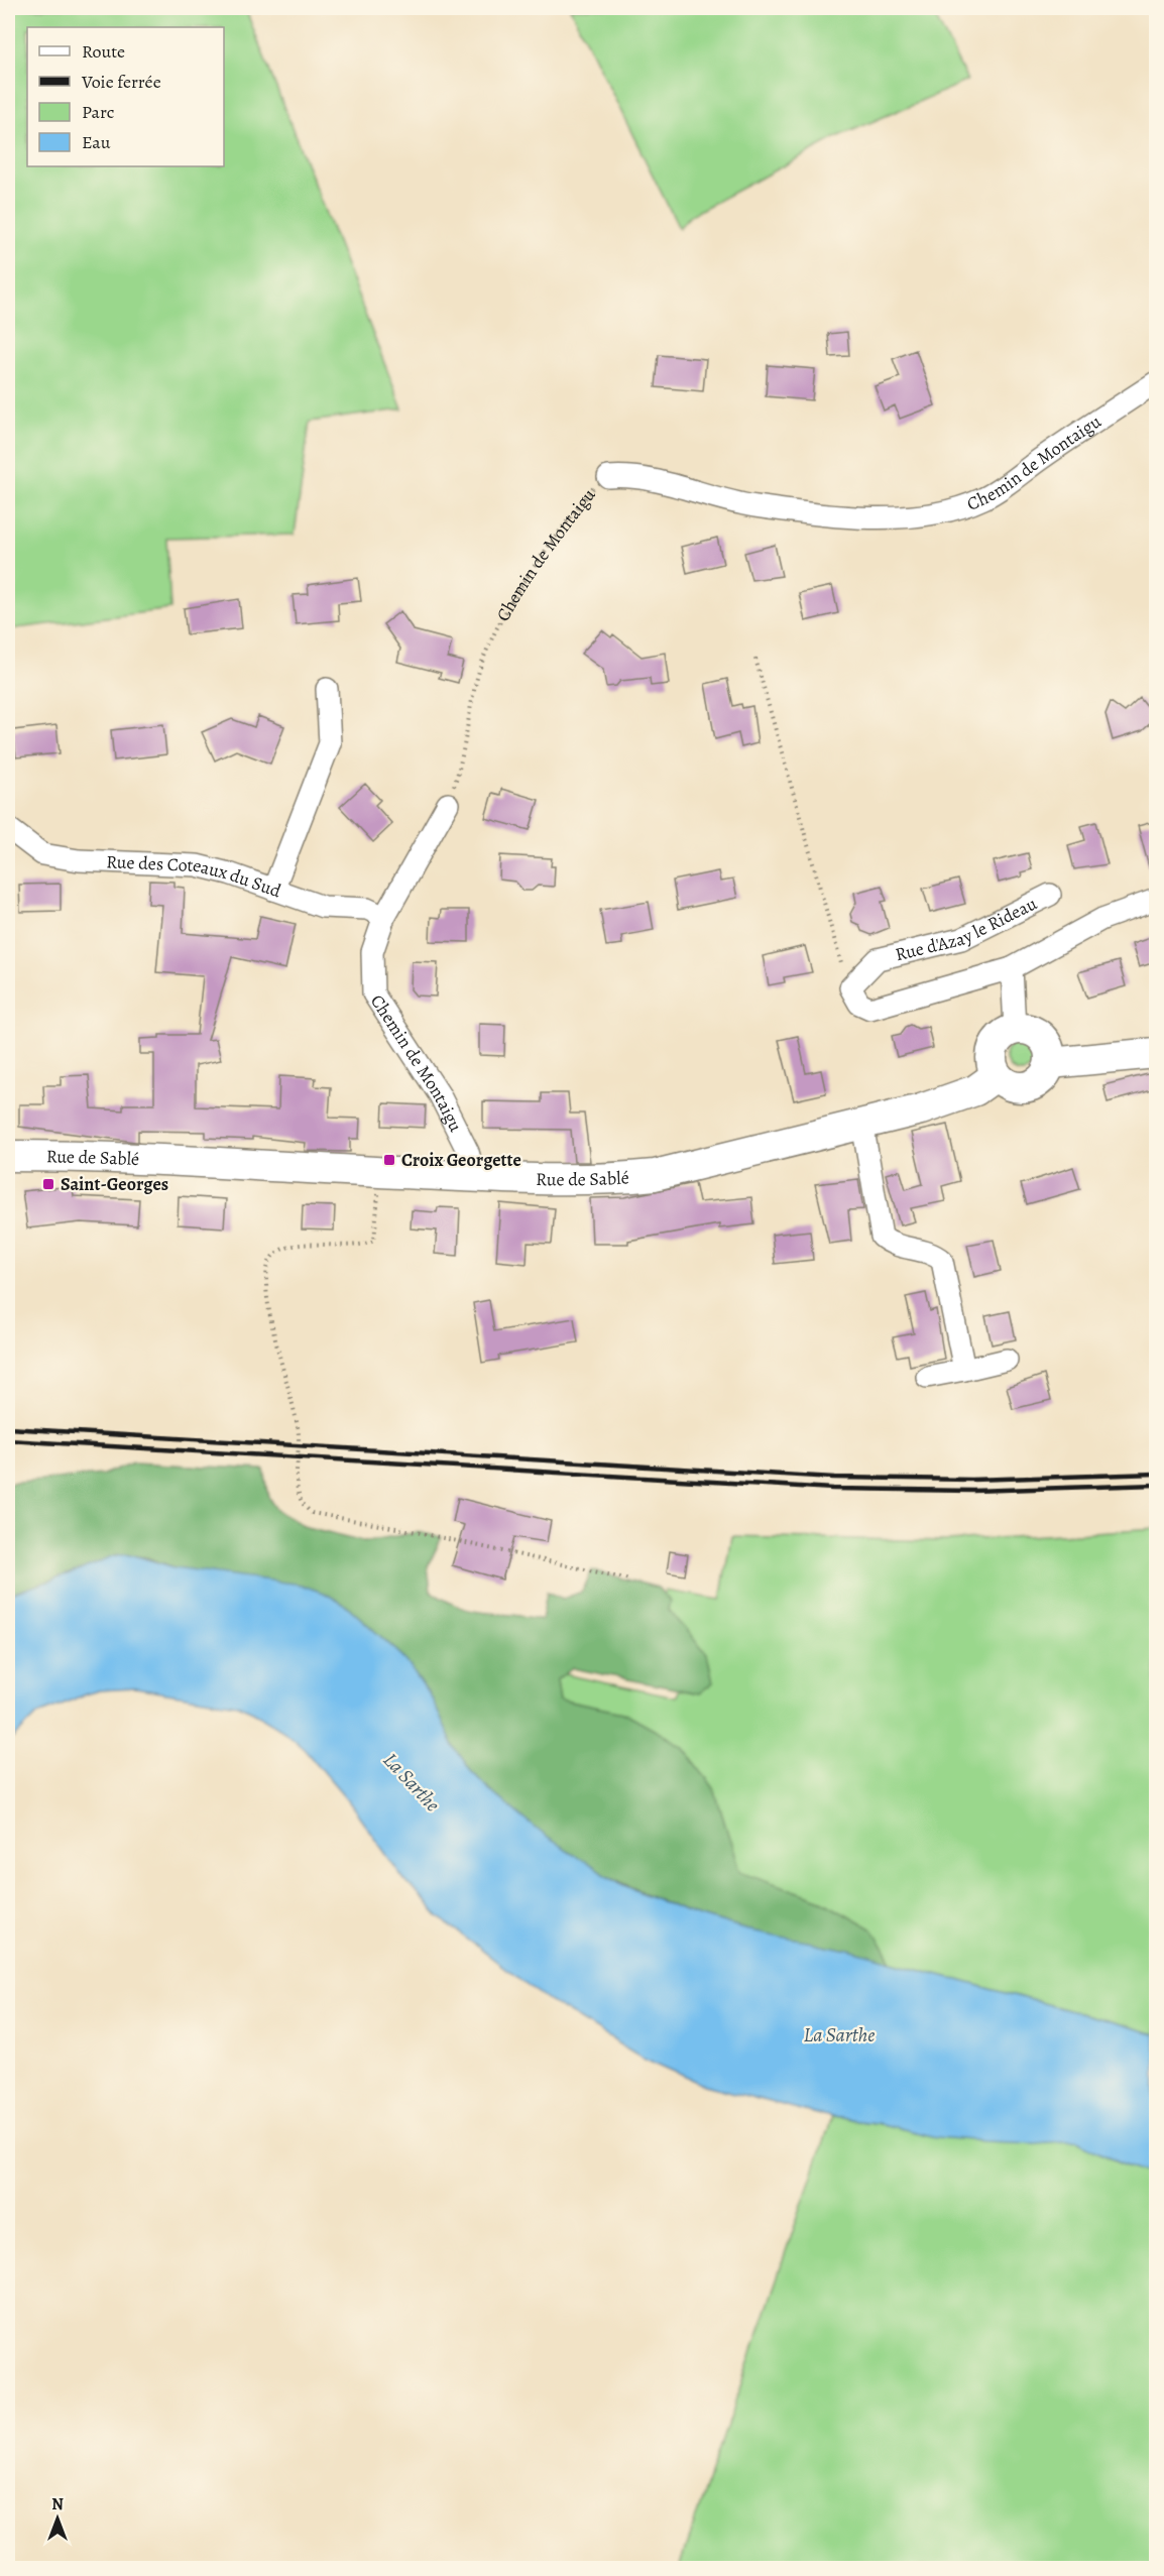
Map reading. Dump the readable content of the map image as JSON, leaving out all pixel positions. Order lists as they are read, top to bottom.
{
  "streets": {
    "main road": ["Rue de Sablé"],
    "street": ["Chemin de Montaigu", "Rue des Coteaux du Sud", "Rue d'Azay le Rideau"]
  },
  "crossings": [
    ["Chemin de Montaigu", "Rue des Coteaux du Sud"],
    ["Chemin de Montaigu", "Rue de Sablé"]
  ],
  "water": ["La Sarthe"],
  "places": {
    "transit": ["Croix Georgette", "Saint-Georges"]
  },
  "legend": [
    "Route",
    "Voie ferrée",
    "Parc",
    "Eau"
  ],
  "north": "top"
}
